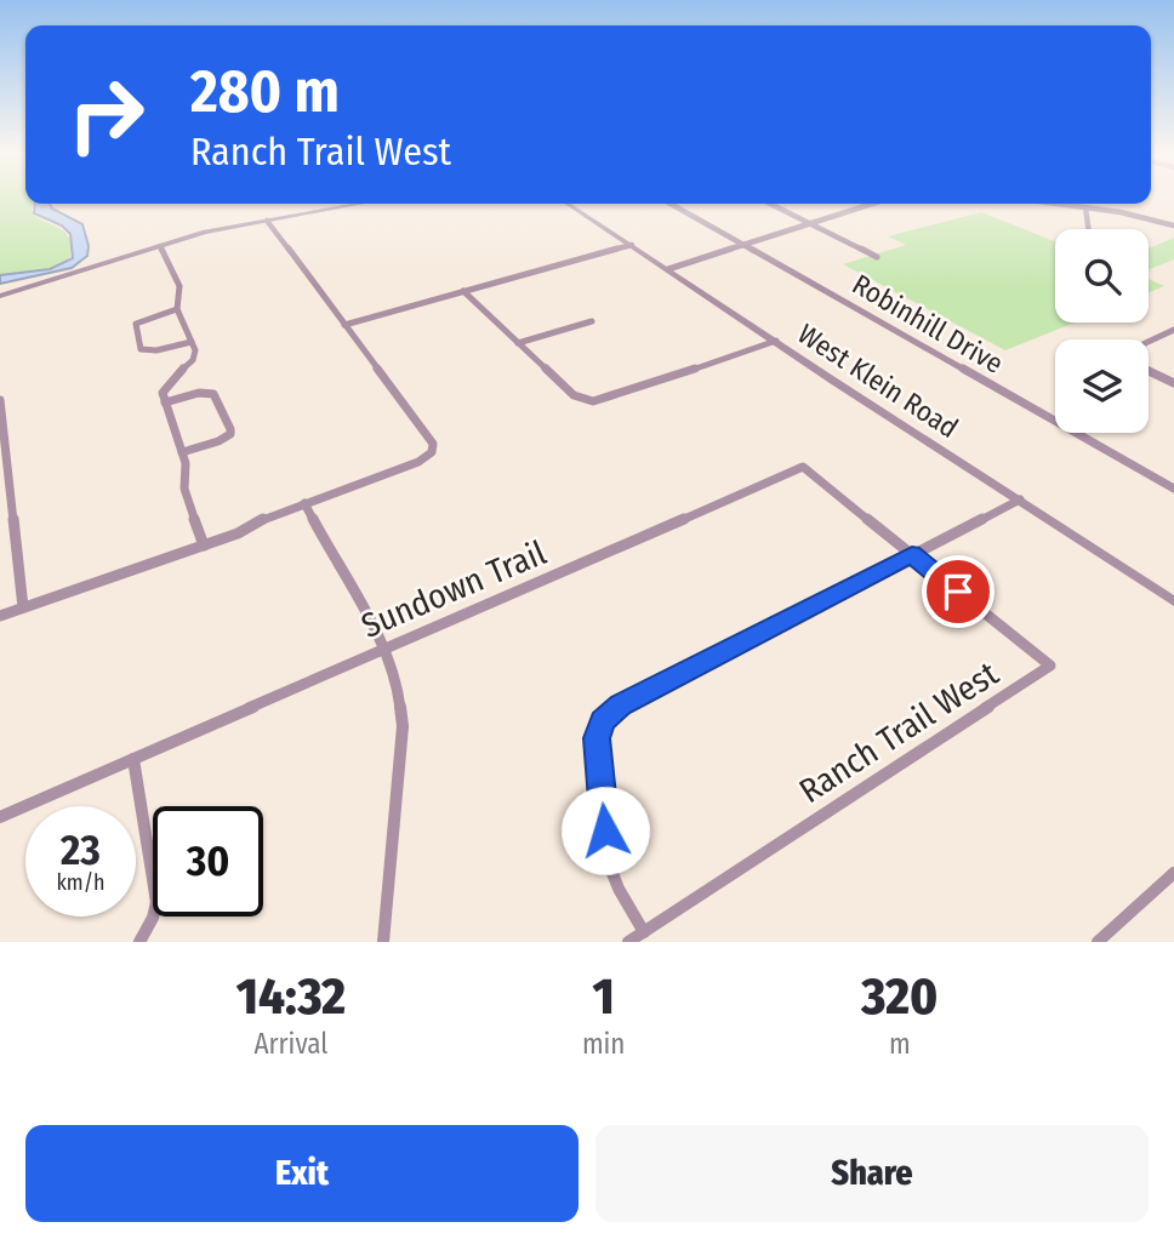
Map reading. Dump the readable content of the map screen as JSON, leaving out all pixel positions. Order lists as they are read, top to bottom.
{
  "streets": {
    "street": [
      "Robinhill Drive",
      "West Klein Road",
      "Sundown Trail",
      "Ranch Trail West"
    ]
  },
  "crossings": [
    ["Sundown Trail", "Ranch Trail West"]
  ],
  "page": {
    "turn": ["280 m", "Ranch Trail West"],
    "speed": "23 km/h",
    "limit": "30",
    "eta": [
      "14:32",
      "Arrival",
      "1",
      "min",
      "320",
      "m"
    ],
    "buttons": ["Exit", "Share"]
  }
}
